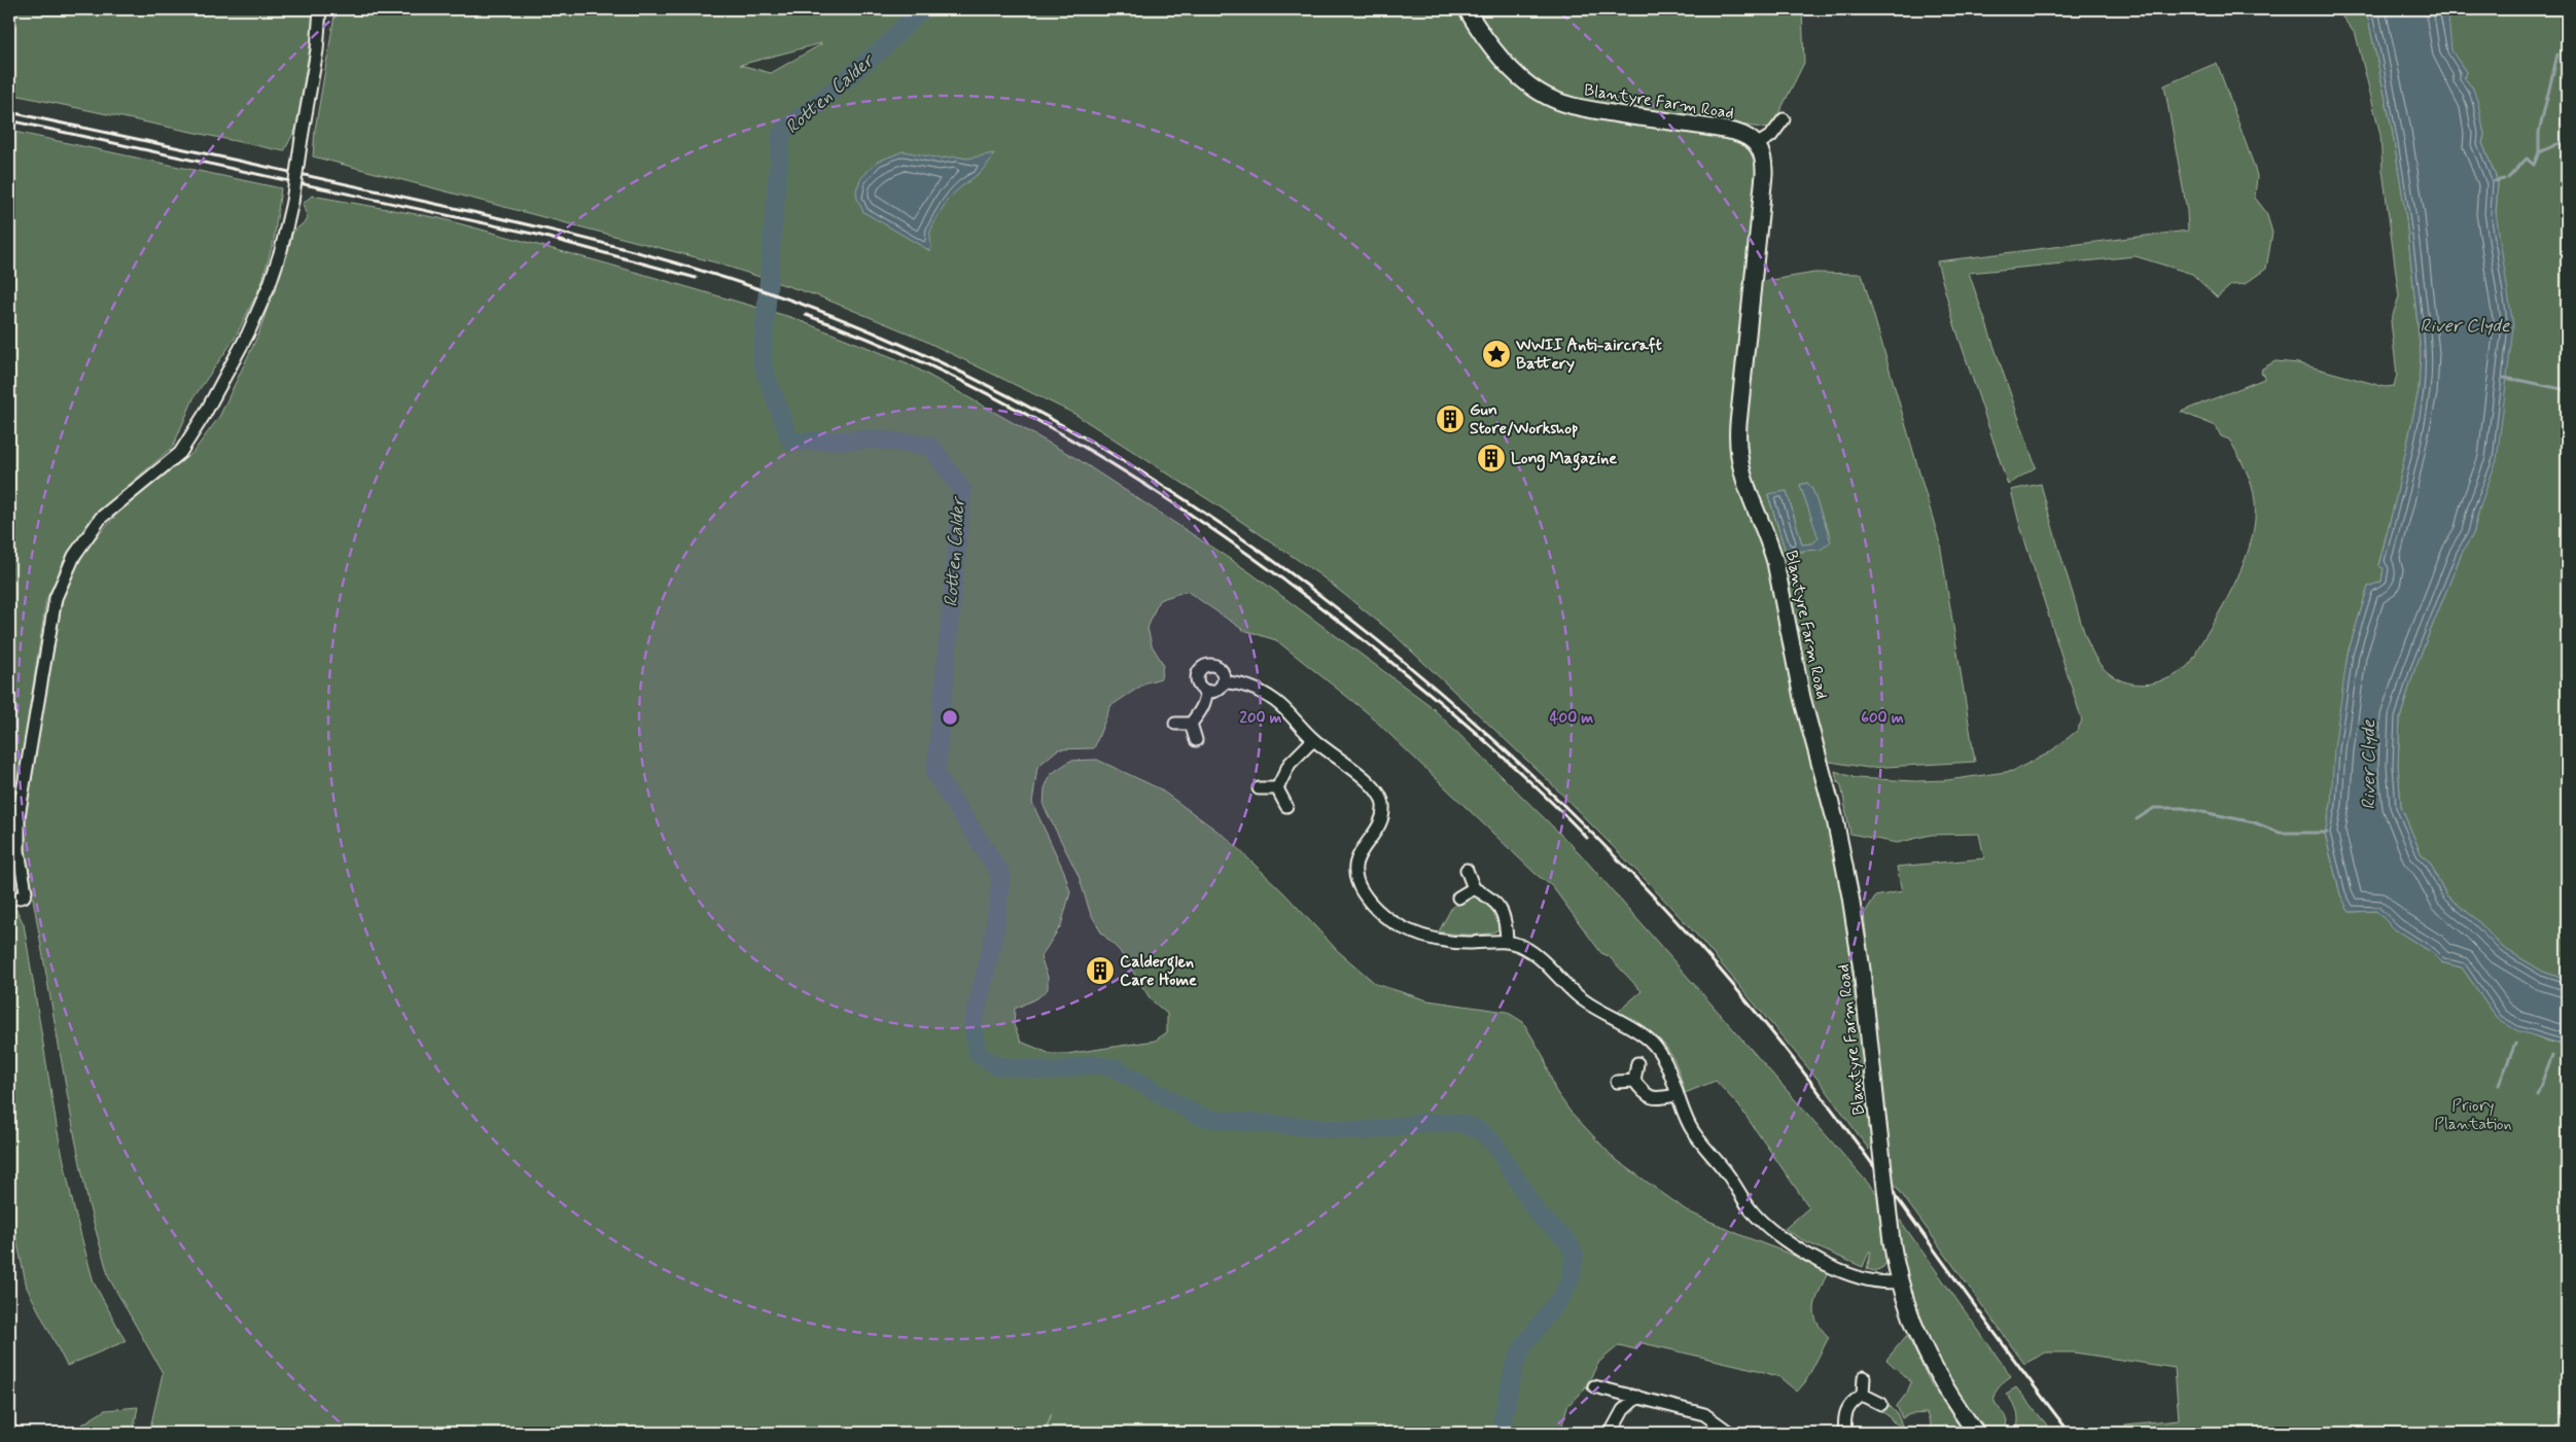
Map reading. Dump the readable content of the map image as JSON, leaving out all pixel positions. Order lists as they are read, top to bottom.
{
  "streets": {
    "main road": ["Blantyre Farm Road"]
  },
  "water": ["Rotten Calder", "River Clyde"],
  "parks": ["Priory Plantation"],
  "places": {
    "place": ["WWII Anti-aircraft Battery"],
    "building": ["Gun Store/Workshop", "Long Magazine", "Calderglen Care Home"]
  },
  "rings": ["200 m", "400 m", "600 m"]
}
